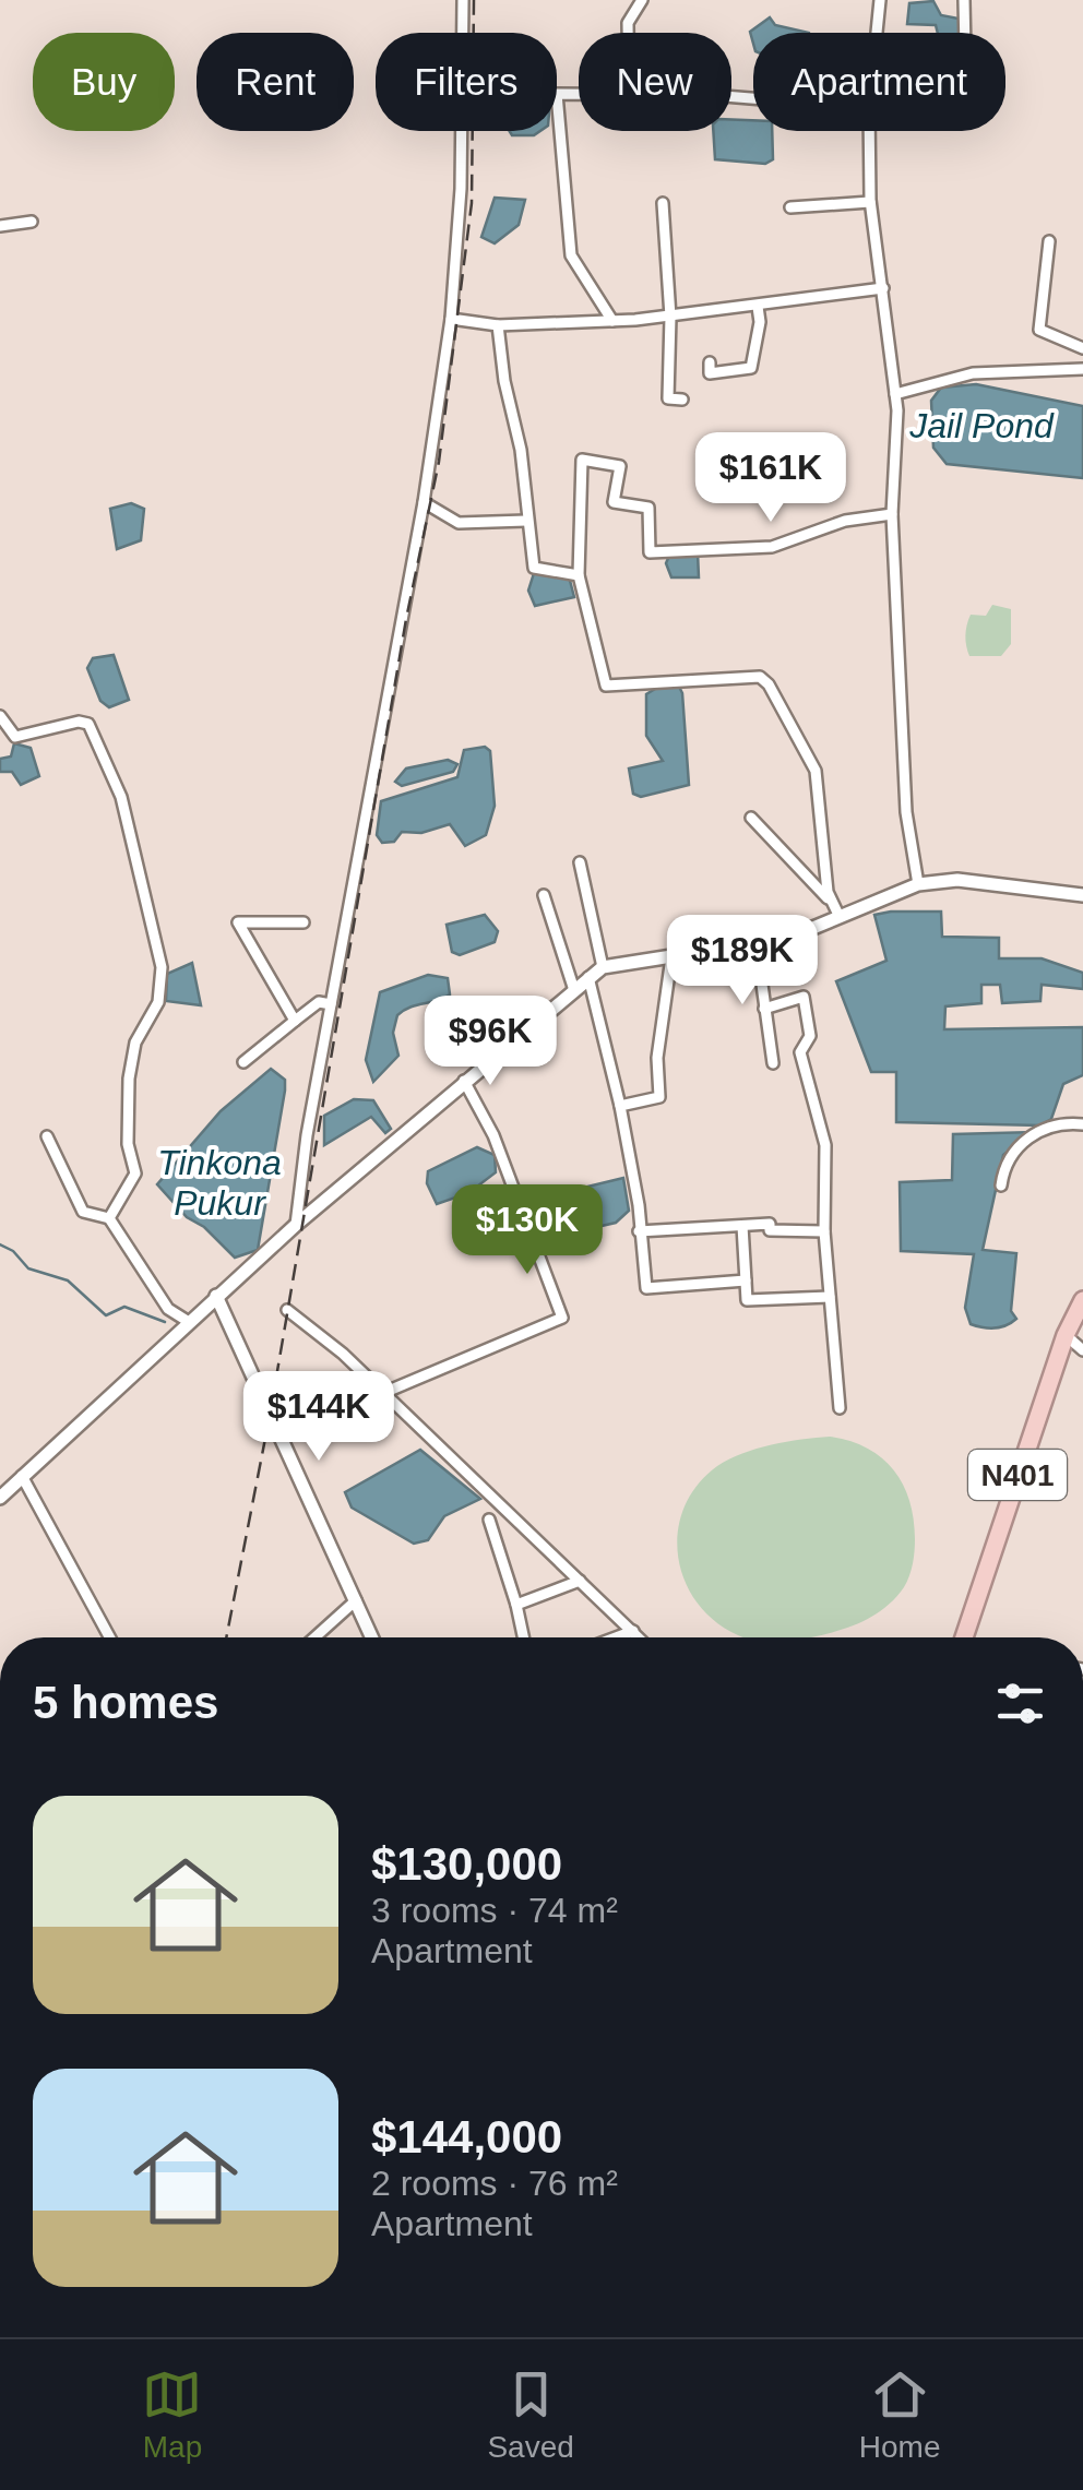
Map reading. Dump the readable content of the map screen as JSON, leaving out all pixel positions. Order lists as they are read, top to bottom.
{
  "streets": {
    "highway": ["N401"]
  },
  "water": ["Jail Pond", "Tinkona Pukur"],
  "page": {
    "chip": [
      "Buy",
      "Rent",
      "Filters",
      "New",
      "Apartment"
    ],
    "price": [
      "$161K",
      "$189K",
      "$96K",
      "$130K",
      "$144K"
    ],
    "heading": "5 homes",
    "list": [
      {
        "name": "$130,000",
        "note": "3 rooms · 74 m² · Apartment"
      },
      {
        "name": "$144,000",
        "note": "2 rooms · 76 m² · Apartment"
      }
    ],
    "tabs": ["Map", "Saved", "Home"]
  }
}
